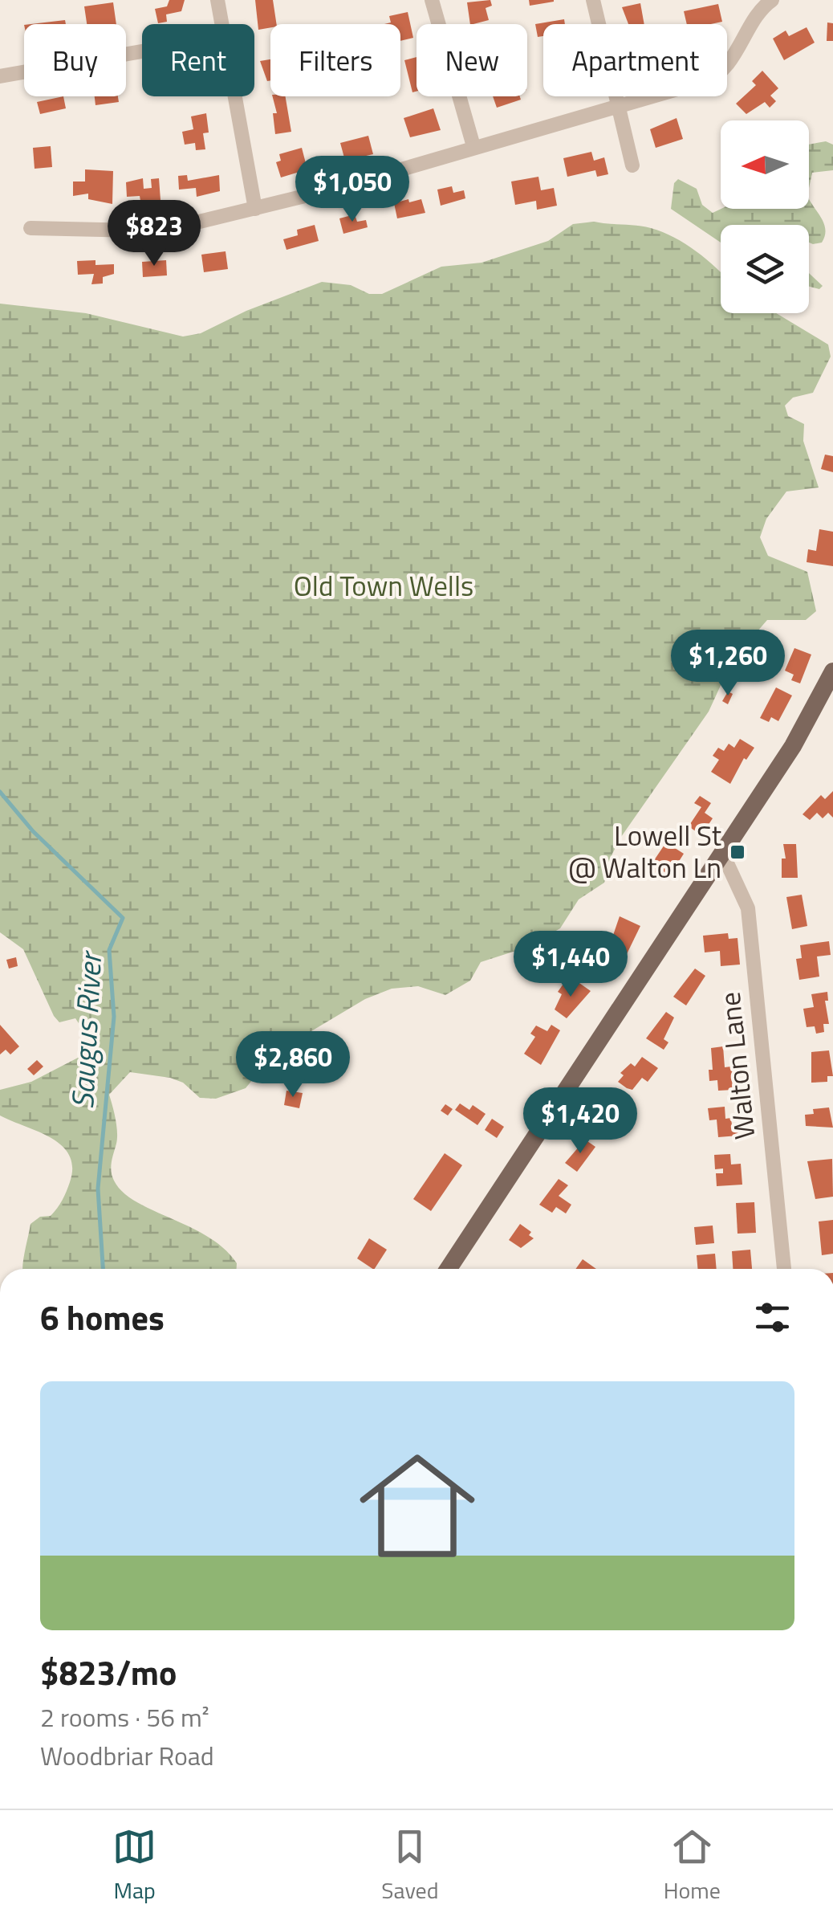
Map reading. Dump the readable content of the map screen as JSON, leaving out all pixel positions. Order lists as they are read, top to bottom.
{
  "streets": {
    "street": ["Walton Lane"]
  },
  "water": ["Saugus River"],
  "parks": ["Old Town Wells"],
  "places": {
    "transit": ["Lowell St @ Walton Ln"]
  },
  "north": "left",
  "page": {
    "chip": [
      "Buy",
      "Rent",
      "Filters",
      "New",
      "Apartment"
    ],
    "price": [
      "$1,050",
      "$823",
      "$1,260",
      "$1,440",
      "$2,860",
      "$1,420"
    ],
    "heading": "6 homes",
    "list": [
      {
        "name": "$823/mo",
        "note": "2 rooms · 56 m² · Woodbriar Road"
      }
    ],
    "tabs": ["Map", "Saved", "Home"]
  }
}
